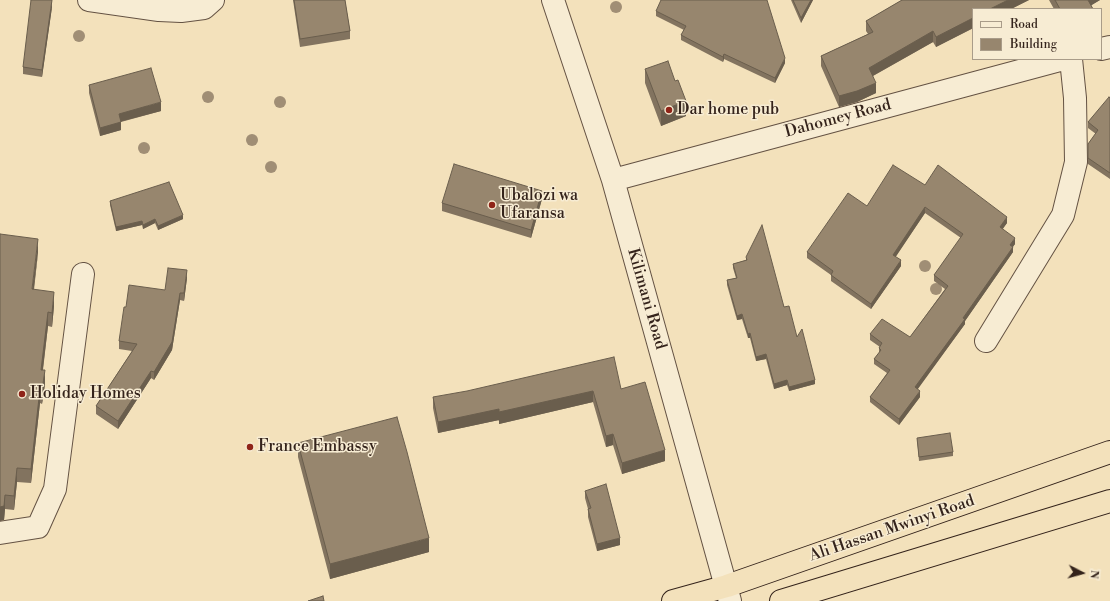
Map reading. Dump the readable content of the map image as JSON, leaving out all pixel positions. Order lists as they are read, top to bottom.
{
  "streets": {
    "highway": ["Ali Hassan Mwinyi Road"],
    "street": ["Dahomey Road", "Kilimani Road"]
  },
  "crossings": [
    ["Dahomey Road", "Kilimani Road"],
    ["Kilimani Road", "Ali Hassan Mwinyi Road"]
  ],
  "places": [
    "Dar home pub",
    "Ubalozi wa Ufaransa",
    "Holiday Homes",
    "France Embassy"
  ],
  "legend": ["Road", "Building"],
  "north": "right"
}
